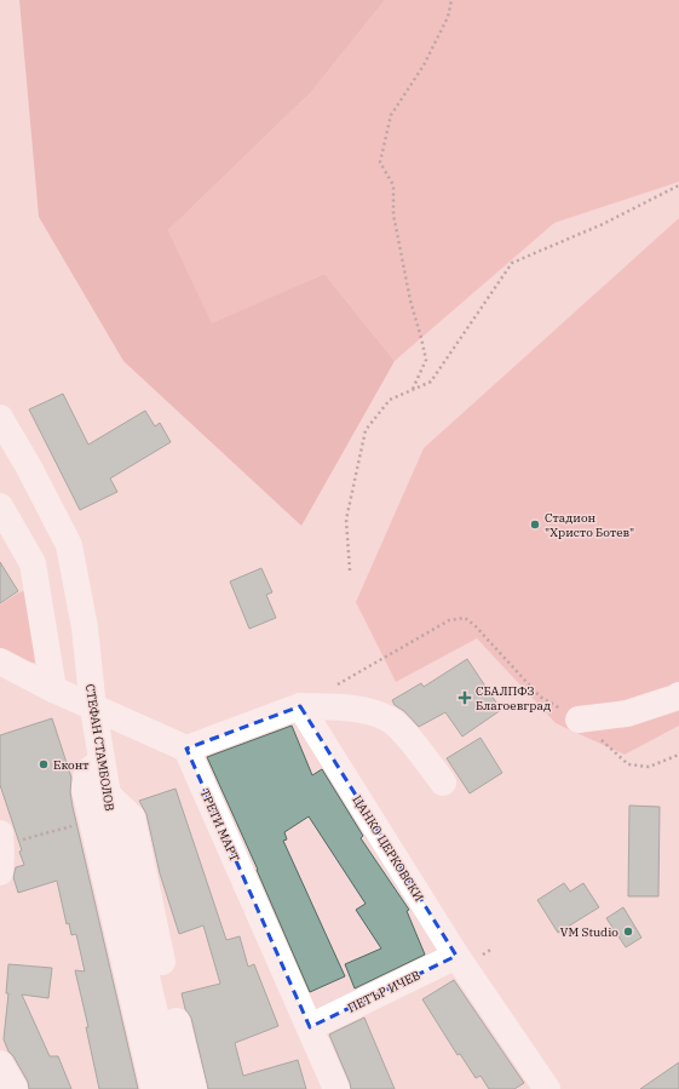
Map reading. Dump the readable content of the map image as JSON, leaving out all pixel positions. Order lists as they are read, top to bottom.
{
  "streets": {
    "street": [
      "СТЕФАН СТАМБОЛОВ",
      "ТРЕТИ МАРТ",
      "ЦАНКО ЦЕРКОВСКИ",
      "ПЕТЪР ИЧЕВ"
    ]
  },
  "crossings": [
    ["ТРЕТИ МАРТ", "ПЕТЪР ИЧЕВ"],
    ["ЦАНКО ЦЕРКОВСКИ", "ПЕТЪР ИЧЕВ"]
  ],
  "places": {
    "other": ["Стадион \"Христо Ботев\"", "Еконт", "VM Studio"],
    "health": ["СБАЛПФЗ Благоевград"]
  }
}
